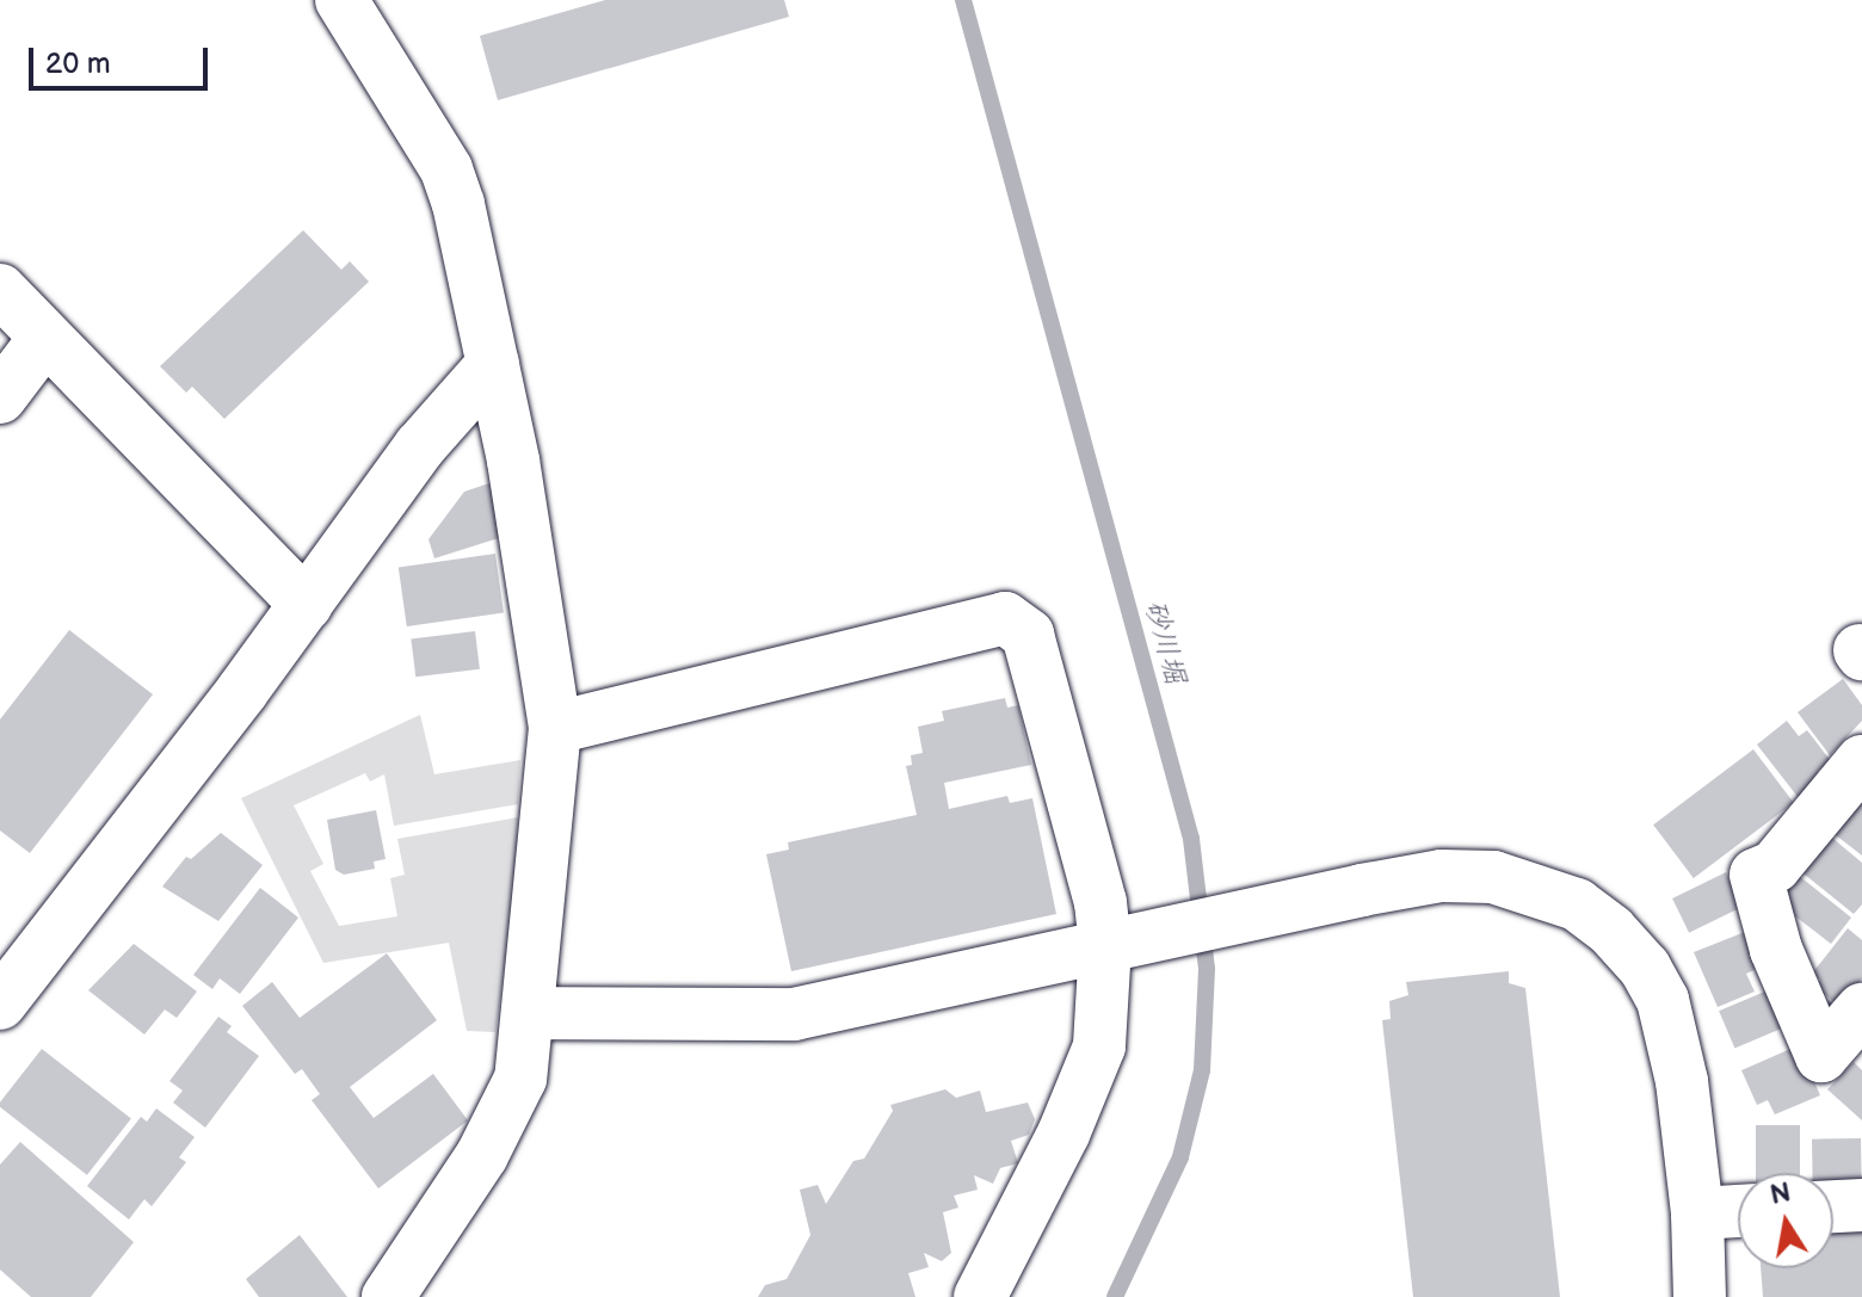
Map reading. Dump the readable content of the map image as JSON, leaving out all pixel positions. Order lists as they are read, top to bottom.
{
  "water": ["砂川堀"],
  "scale_bar": "20 m",
  "north": "top"
}
